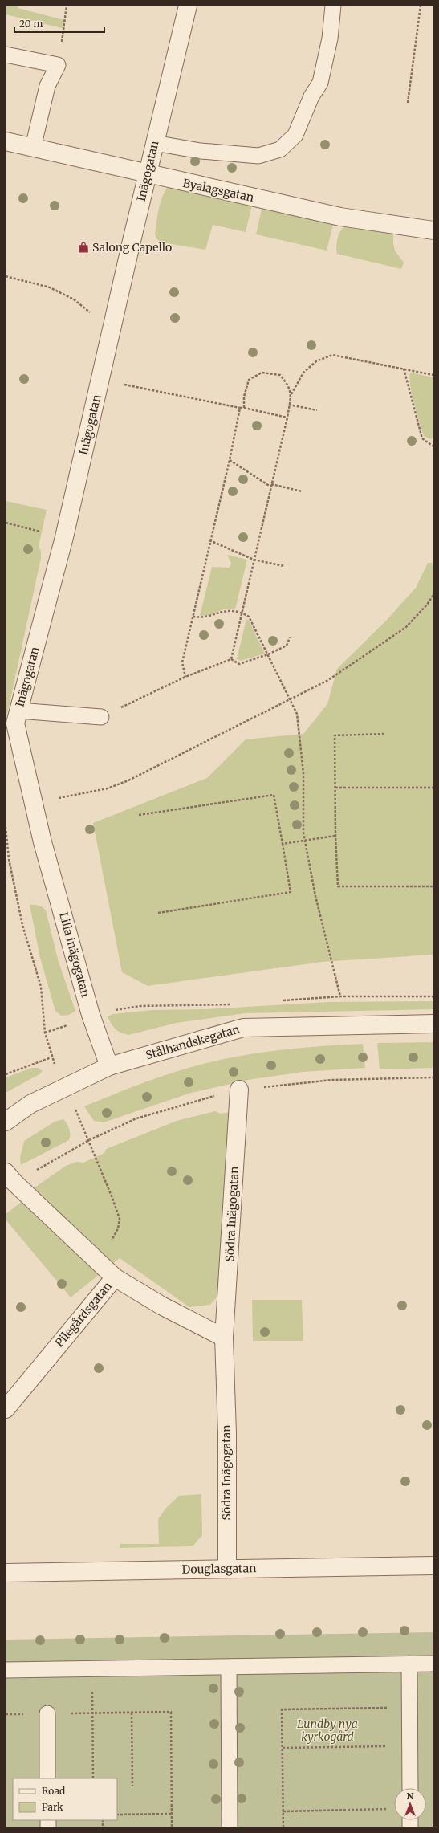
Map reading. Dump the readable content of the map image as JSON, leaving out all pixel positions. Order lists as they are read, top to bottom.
{
  "streets": {
    "street": [
      "Inägogatan",
      "Byalagsgatan",
      "Lilla inägogatan",
      "Stålhandskegatan",
      "Södra Inägogatan",
      "Pilegårdsgatan",
      "Douglasgatan"
    ]
  },
  "crossings": [
    ["Inägogatan", "Byalagsgatan"],
    ["Inägogatan", "Lilla inägogatan"],
    ["Lilla inägogatan", "Stålhandskegatan"],
    ["Södra Inägogatan", "Douglasgatan"]
  ],
  "parks": ["Lundby nya kyrkogård"],
  "places": {
    "shop": ["Salong Capello"]
  },
  "legend": ["Road", "Park"],
  "scale_bar": "20 m",
  "north": "top"
}
